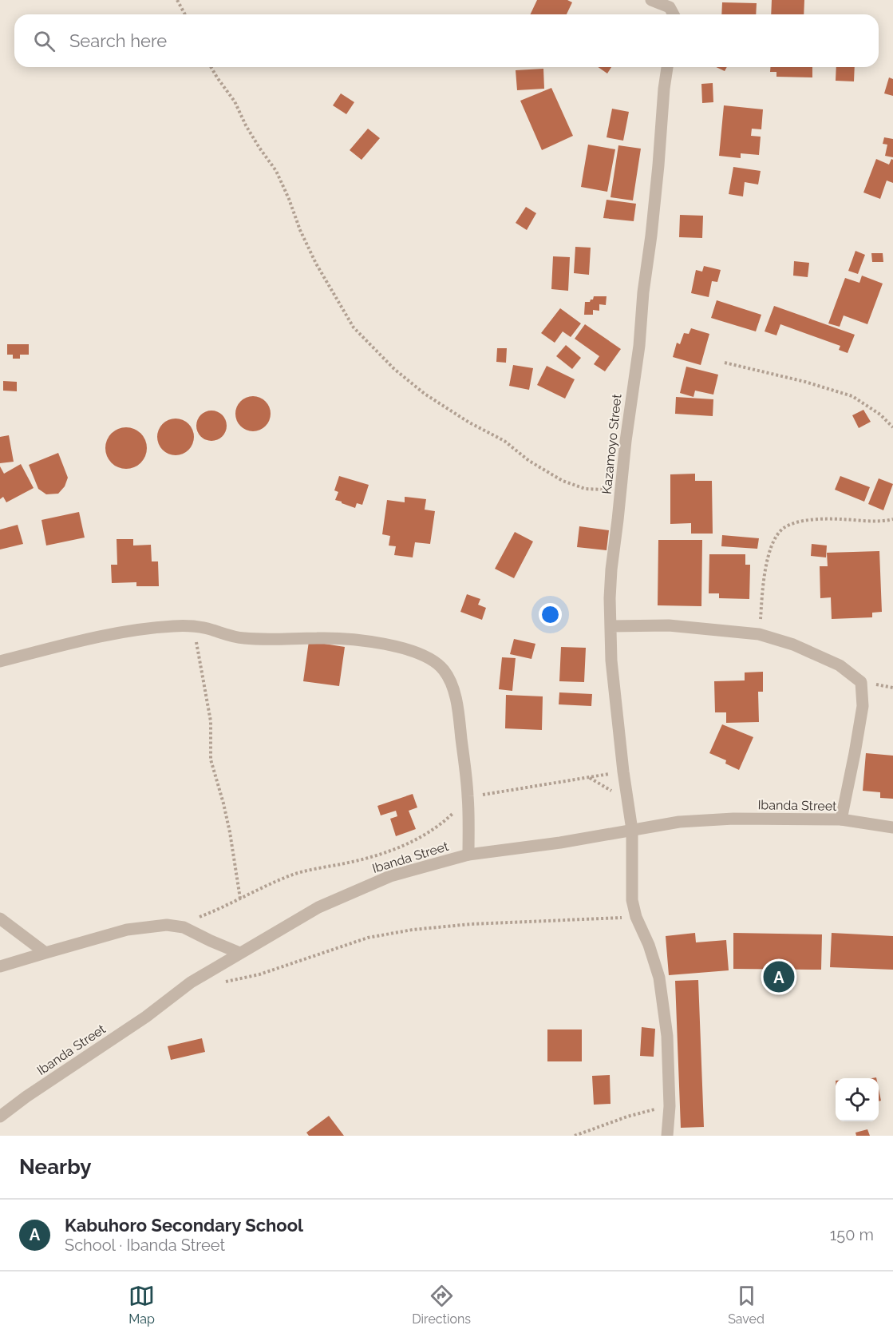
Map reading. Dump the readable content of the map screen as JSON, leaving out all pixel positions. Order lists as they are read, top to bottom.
{
  "streets": {
    "street": ["Kazamoyo Street", "Ibanda Street"]
  },
  "crossings": [
    ["Kazamoyo Street", "Ibanda Street"]
  ],
  "page": {
    "search": "Search here",
    "pins": "A",
    "heading": "Nearby",
    "list": [
      {
        "mark": "A",
        "name": "Kabuhoro Secondary School",
        "note": "School · Ibanda Street",
        "value": "150 m"
      }
    ],
    "nav": ["Map", "Directions", "Saved"]
  }
}
